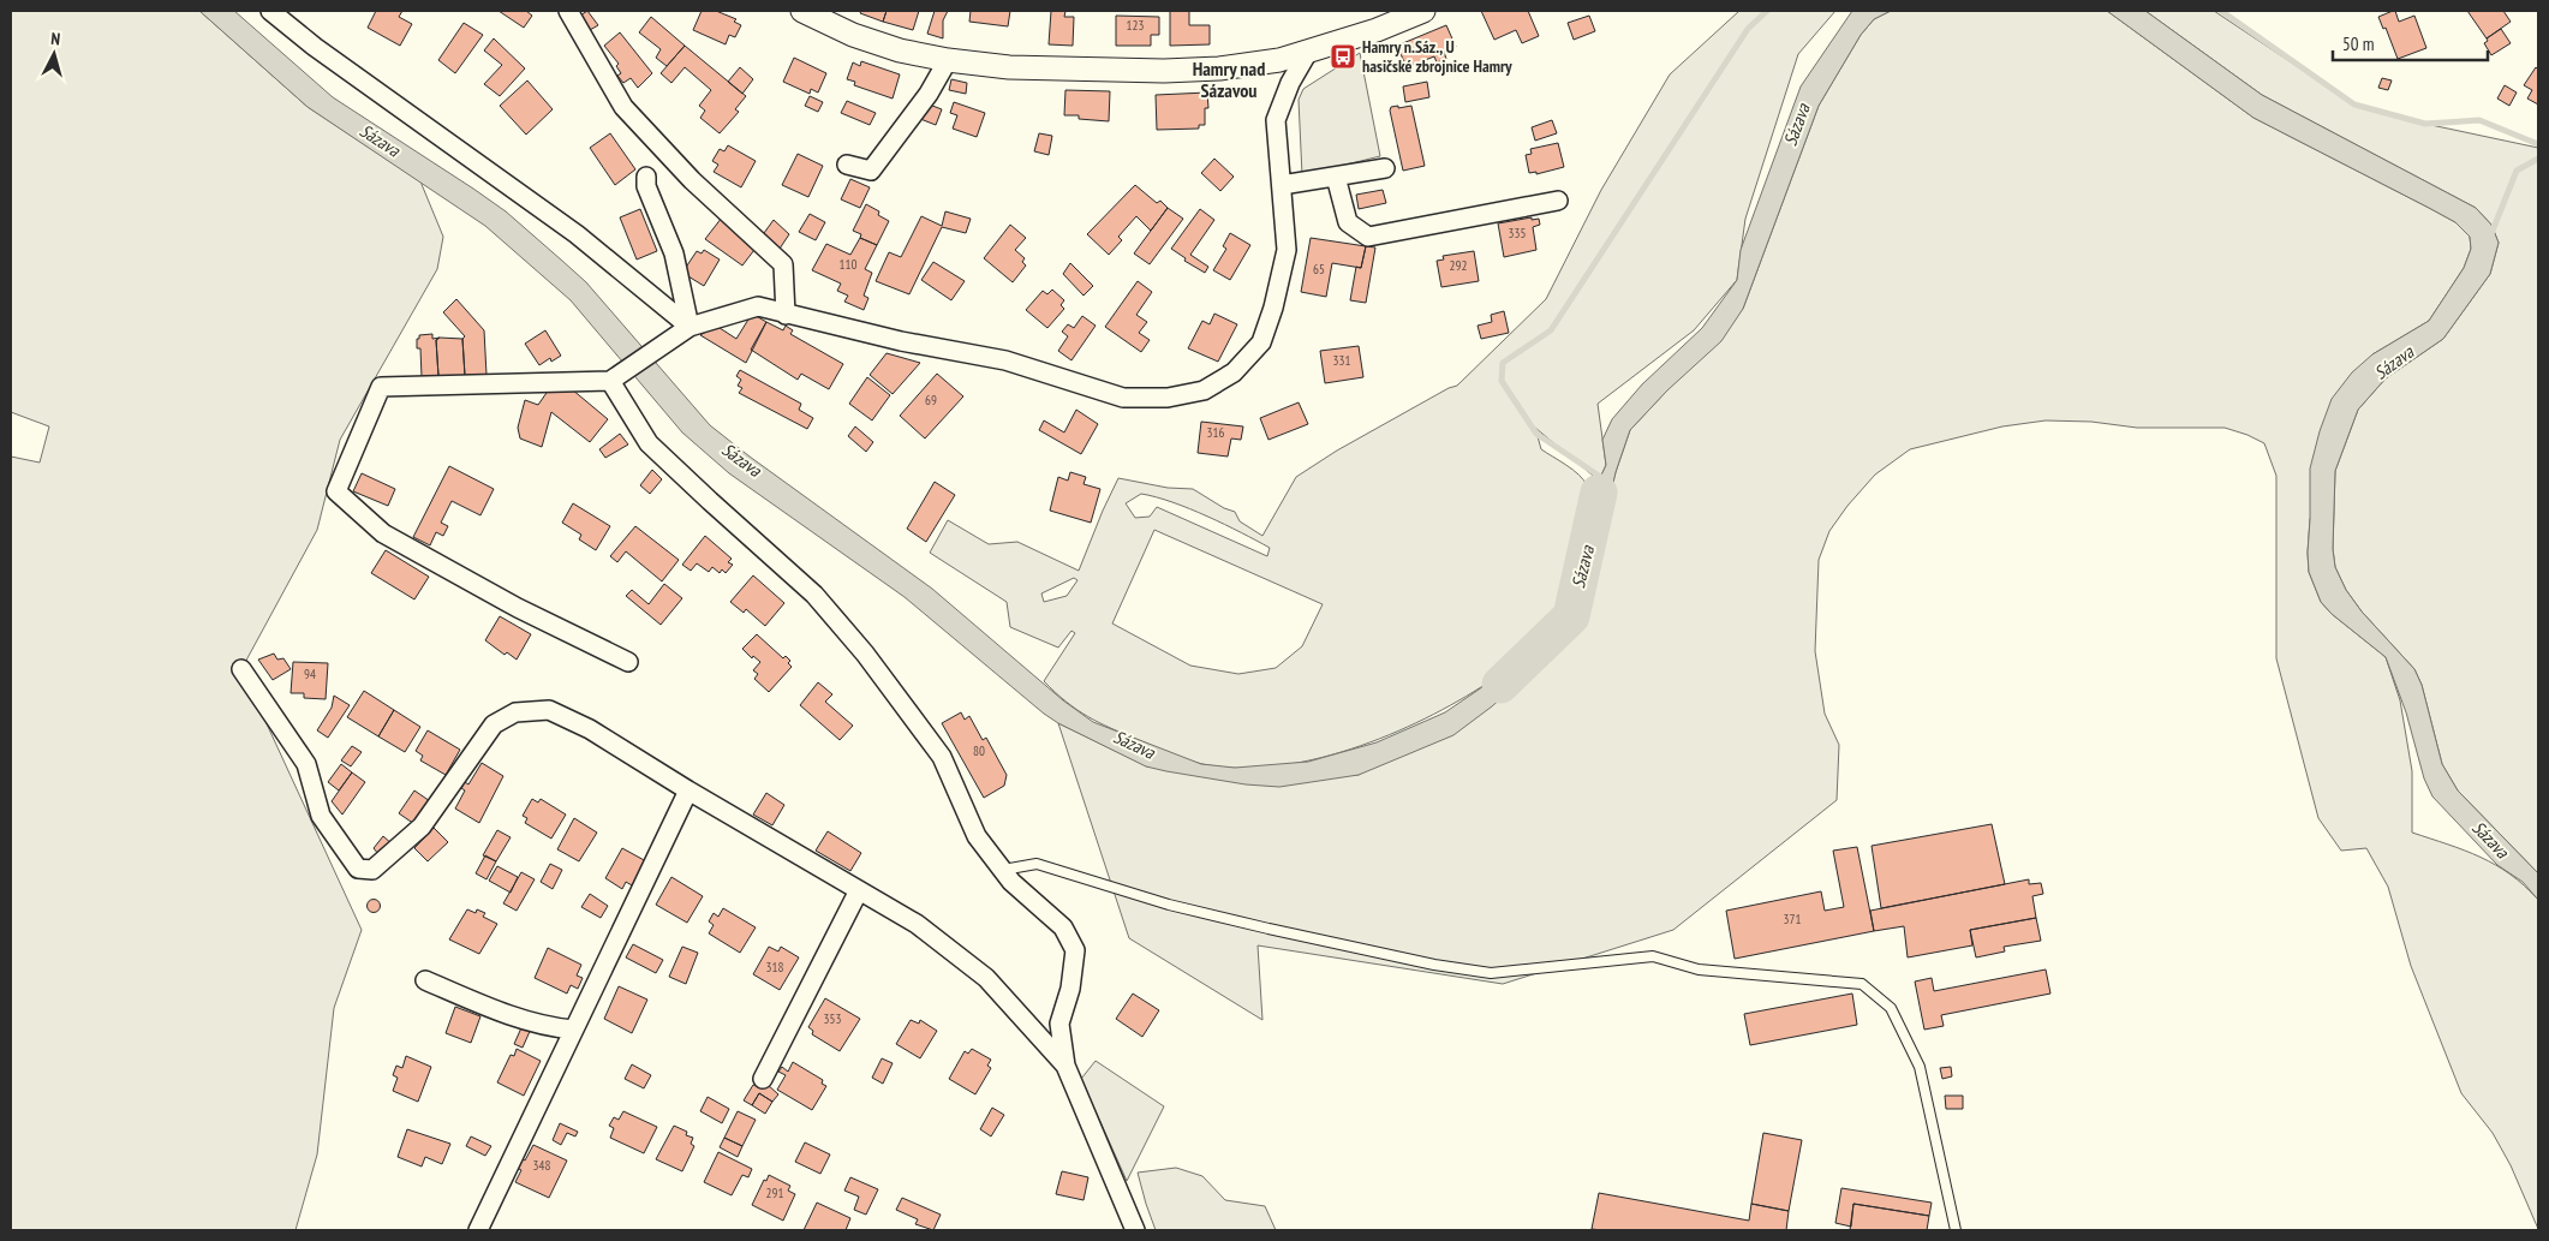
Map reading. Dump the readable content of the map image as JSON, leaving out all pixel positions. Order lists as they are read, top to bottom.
{
  "districts": ["Hamry nad Sázavou"],
  "water": ["Sázava"],
  "places": {
    "bus stop": ["Hamry n.Sáz., U hasičské zbrojnice Hamry"]
  },
  "house_numbers": [
    "123",
    "335",
    "110",
    "292",
    "65",
    "331",
    "69",
    "316",
    "94",
    "80",
    "371",
    "318",
    "353",
    "348",
    "291"
  ],
  "scale_bar": "50 m",
  "north": "top"
}
